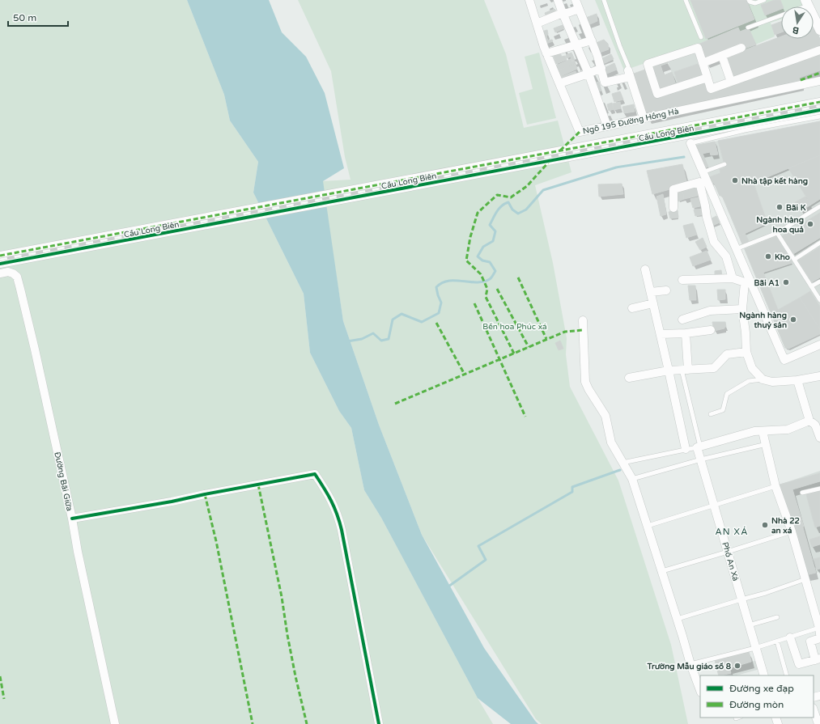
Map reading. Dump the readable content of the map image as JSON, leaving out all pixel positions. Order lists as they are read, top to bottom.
{
  "streets": {
    "street": [
      "Ngõ 195 Đường Hồng Hà",
      "Cầu Long Biên",
      "Đường Bãi Giữa",
      "Phố An Xá"
    ]
  },
  "districts": ["AN XÁ"],
  "parks": ["Bến hoa Phúc xá"],
  "places": [
    "Nhà tập kết hàng",
    "Bãi K",
    "Ngành hàng hoa quả",
    "Kho",
    "Bãi A1",
    "Ngành hàng thuỷ sản",
    "Nhà 22 an xá",
    "Trường Mẫu giáo số 8"
  ],
  "legend": ["Đường xe đạp", "Đường mòn"],
  "scale_bar": "50 m",
  "north": "bottom"
}
